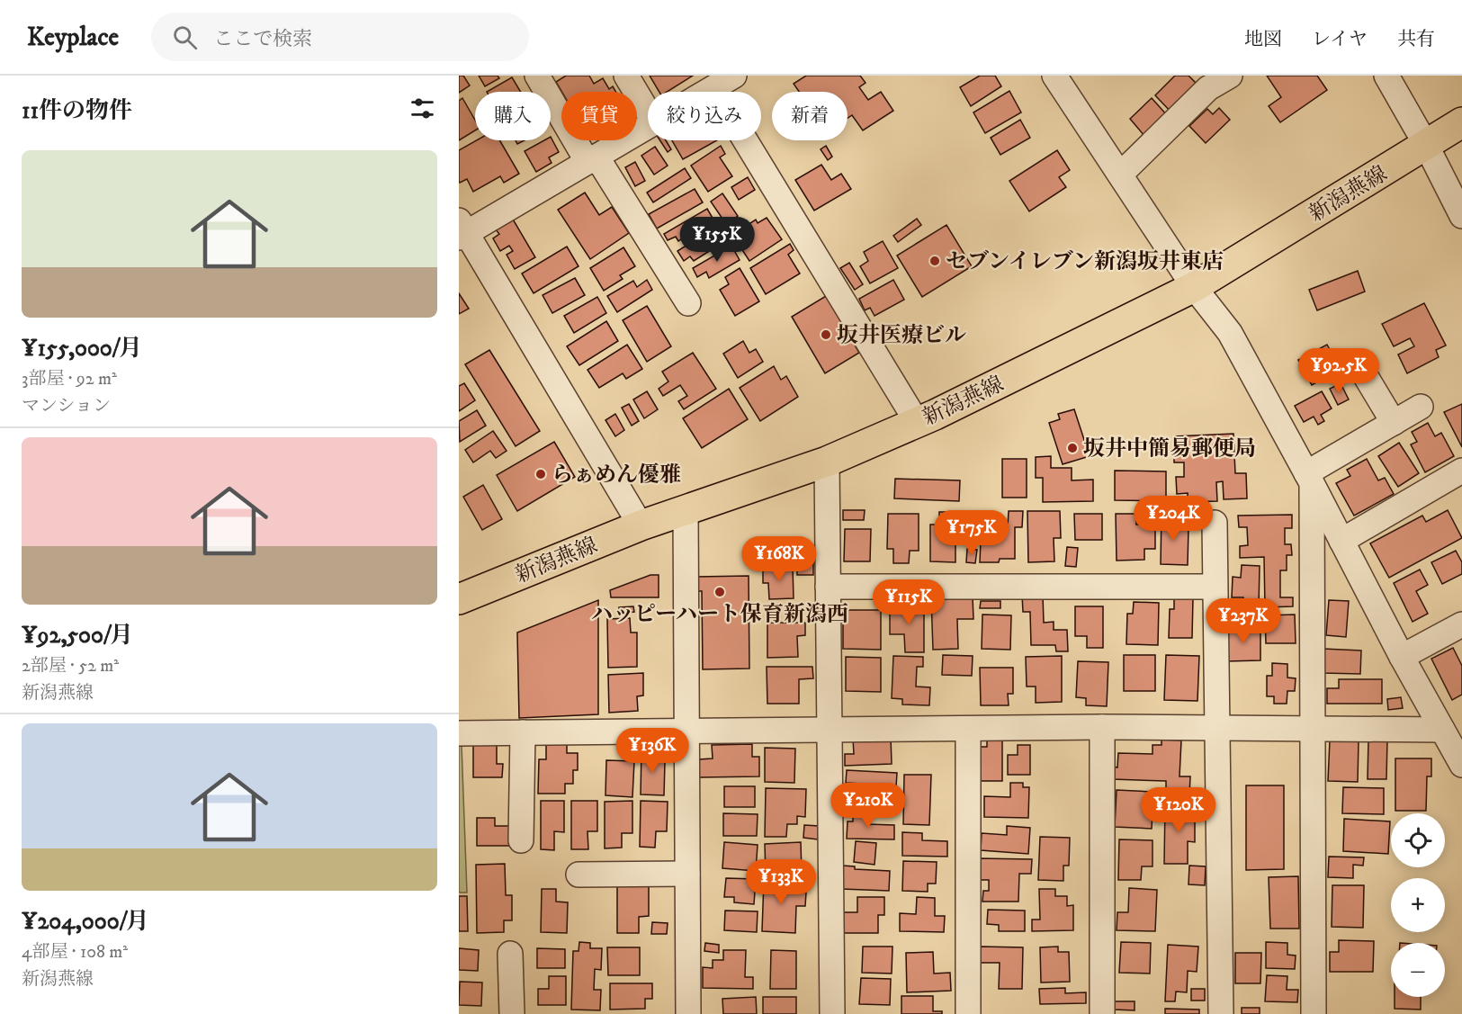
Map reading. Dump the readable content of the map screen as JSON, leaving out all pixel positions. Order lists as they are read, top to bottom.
{
  "streets": {
    "main road": ["新潟燕線"]
  },
  "places": [
    "セブンイレブン新潟坂井東店",
    "坂井医療ビル",
    "坂井中簡易郵便局",
    "らぁめん優雅",
    "ハッピーハート保育新潟西"
  ],
  "page": {
    "header": "Keyplace",
    "search": "ここで検索",
    "nav": ["地図", "レイヤ", "共有"],
    "heading": "11件の物件",
    "chip": [
      "購入",
      "賃貸",
      "絞り込み",
      "新着"
    ],
    "list": [
      {
        "name": "¥155,000/月",
        "note": "3部屋 · 92 m² · マンション"
      },
      {
        "name": "¥92,500/月",
        "note": "2部屋 · 52 m² · 新潟燕線"
      },
      {
        "name": "¥204,000/月",
        "note": "4部屋 · 108 m² · 新潟燕線"
      }
    ],
    "price": [
      "¥155K",
      "¥92.5K",
      "¥204K",
      "¥175K",
      "¥168K",
      "¥115K",
      "¥237K",
      "¥136K",
      "¥210K",
      "¥120K",
      "¥133K"
    ],
    "map_buttons": ["+", "−"]
  }
}
